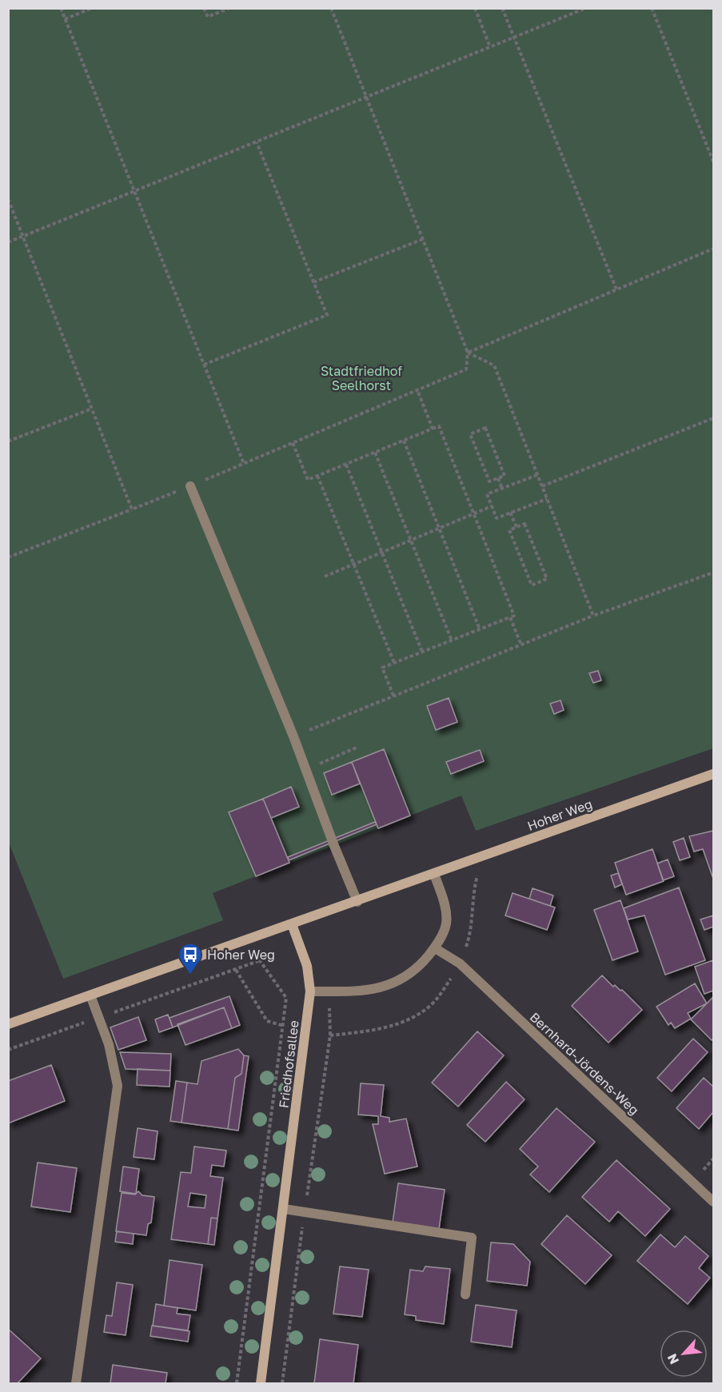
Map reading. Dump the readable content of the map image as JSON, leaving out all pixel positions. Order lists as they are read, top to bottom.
{
  "streets": {
    "street": ["Hoher Weg", "Bernhard-Jördens-Weg", "Friedhofsallee"]
  },
  "crossings": [
    ["Hoher Weg", "Friedhofsallee"]
  ],
  "parks": ["Stadtfriedhof Seelhorst"],
  "places": {
    "bus stop": ["Hoher Weg"]
  },
  "north": "bottom left"
}
